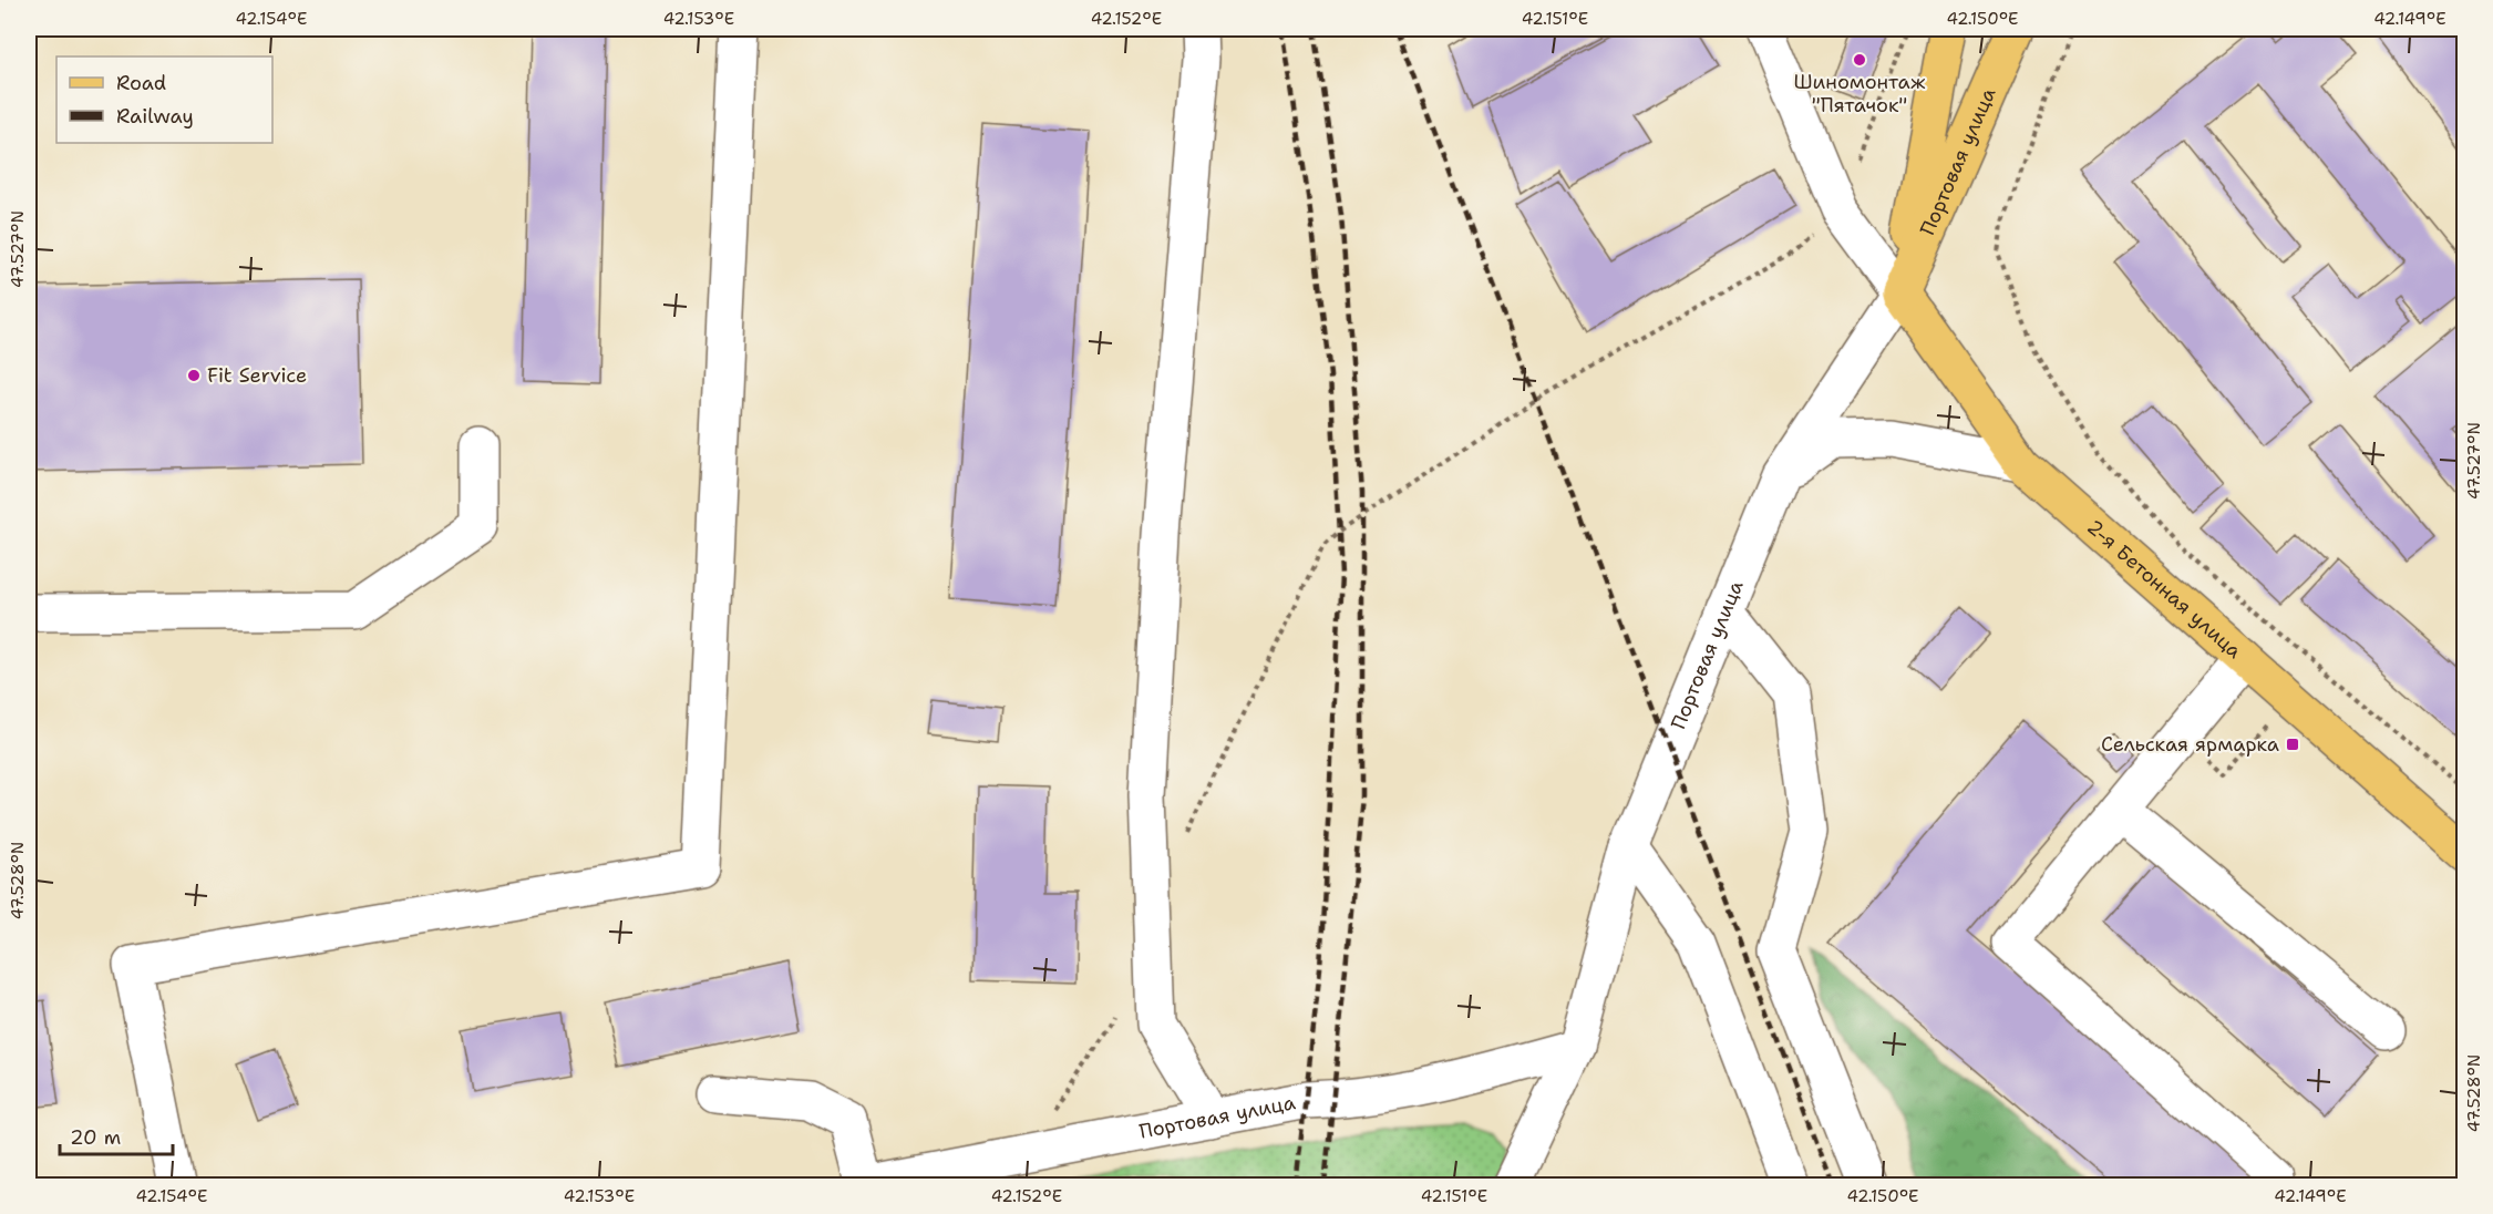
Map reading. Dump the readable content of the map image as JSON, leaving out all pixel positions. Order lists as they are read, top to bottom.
{
  "streets": {
    "main road": ["Портовая улица", "2-я Бетонная улица"]
  },
  "crossings": [
    ["Портовая улица", "2-я Бетонная улица"]
  ],
  "places": {
    "other": ["Шиномонтаж \"Пятачок\"", "Fit Service"],
    "transit": ["Сельская ярмарка"]
  },
  "legend": ["Road", "Railway"],
  "scale_bar": "20 m",
  "coordinates": [
    "42.154°E",
    "42.153°E",
    "42.152°E",
    "42.151°E",
    "42.150°E",
    "42.149°E",
    "47.527°N",
    "47.528°N"
  ]
}
